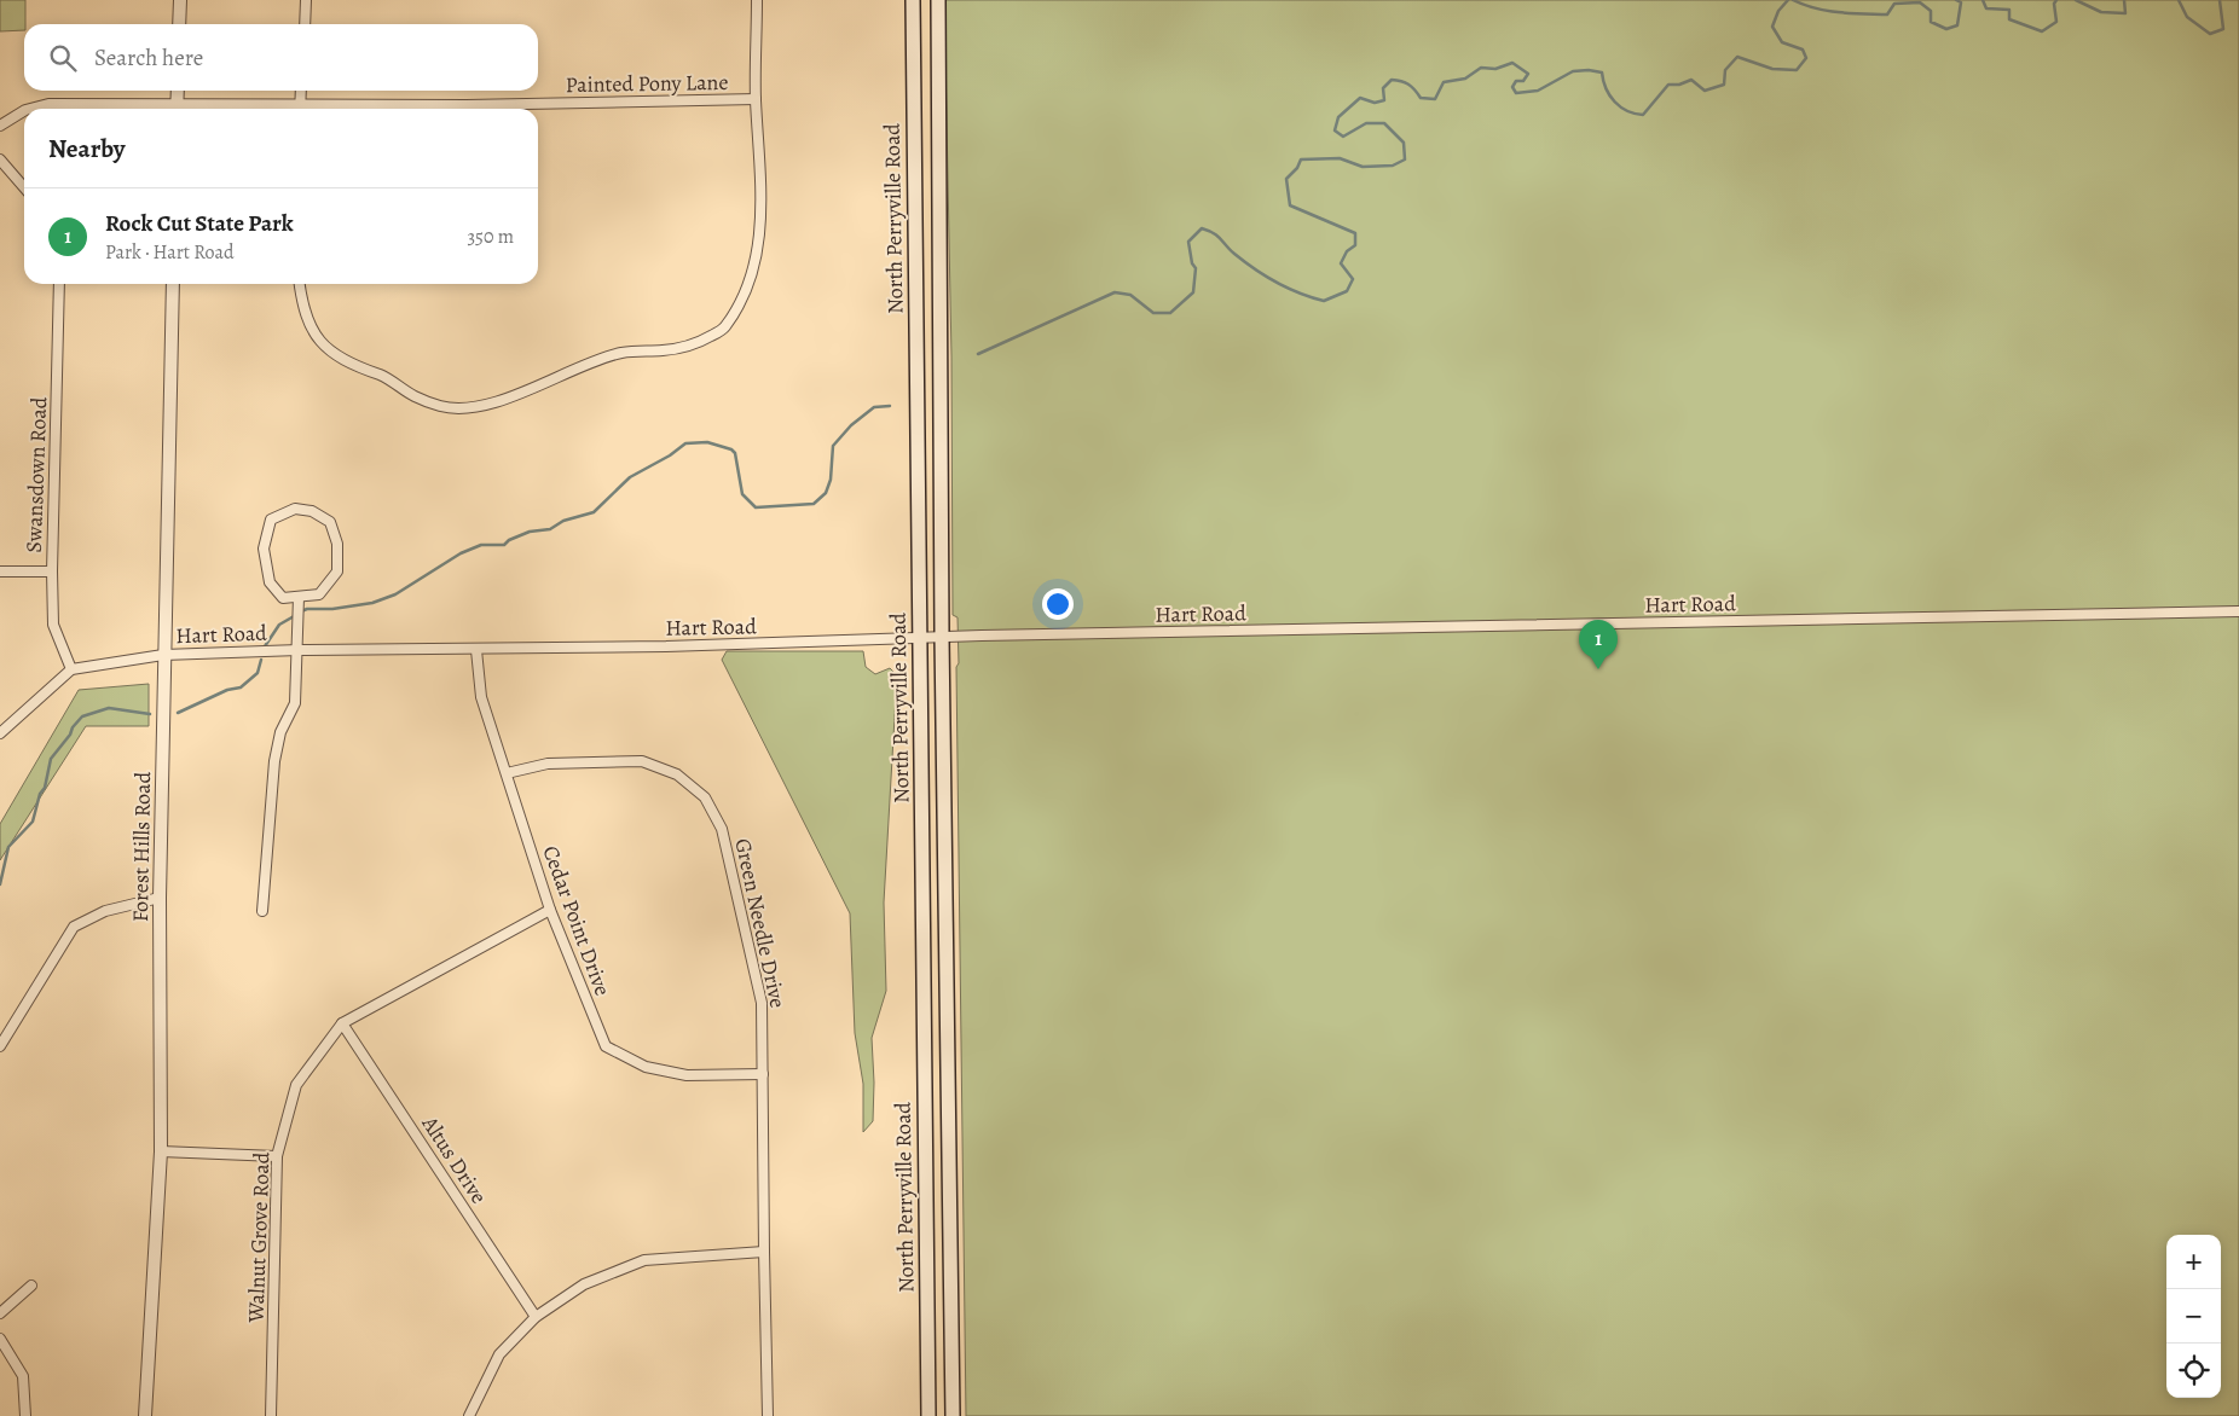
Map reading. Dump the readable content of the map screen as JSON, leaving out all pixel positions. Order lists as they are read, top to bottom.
{
  "streets": {
    "main road": ["North Perryville Road"],
    "street": [
      "Painted Pony Lane",
      "Swansdown Road",
      "Hart Road",
      "Forest Hills Road",
      "Cedar Point Drive",
      "Green Needle Drive",
      "Altus Drive",
      "Walnut Grove Road"
    ]
  },
  "crossings": [
    ["North Perryville Road", "Hart Road"],
    ["Swansdown Road", "Hart Road"],
    ["Hart Road", "Forest Hills Road"],
    ["Hart Road", "Cedar Point Drive"],
    ["Cedar Point Drive", "Green Needle Drive"],
    ["Cedar Point Drive", "Walnut Grove Road"],
    ["Altus Drive", "Walnut Grove Road"]
  ],
  "page": {
    "search": "Search here",
    "heading": "Nearby",
    "list": [
      {
        "mark": "1",
        "name": "Rock Cut State Park",
        "note": "Park · Hart Road",
        "value": "350 m"
      }
    ],
    "pins": "1",
    "map_buttons": ["+", "−"]
  }
}
